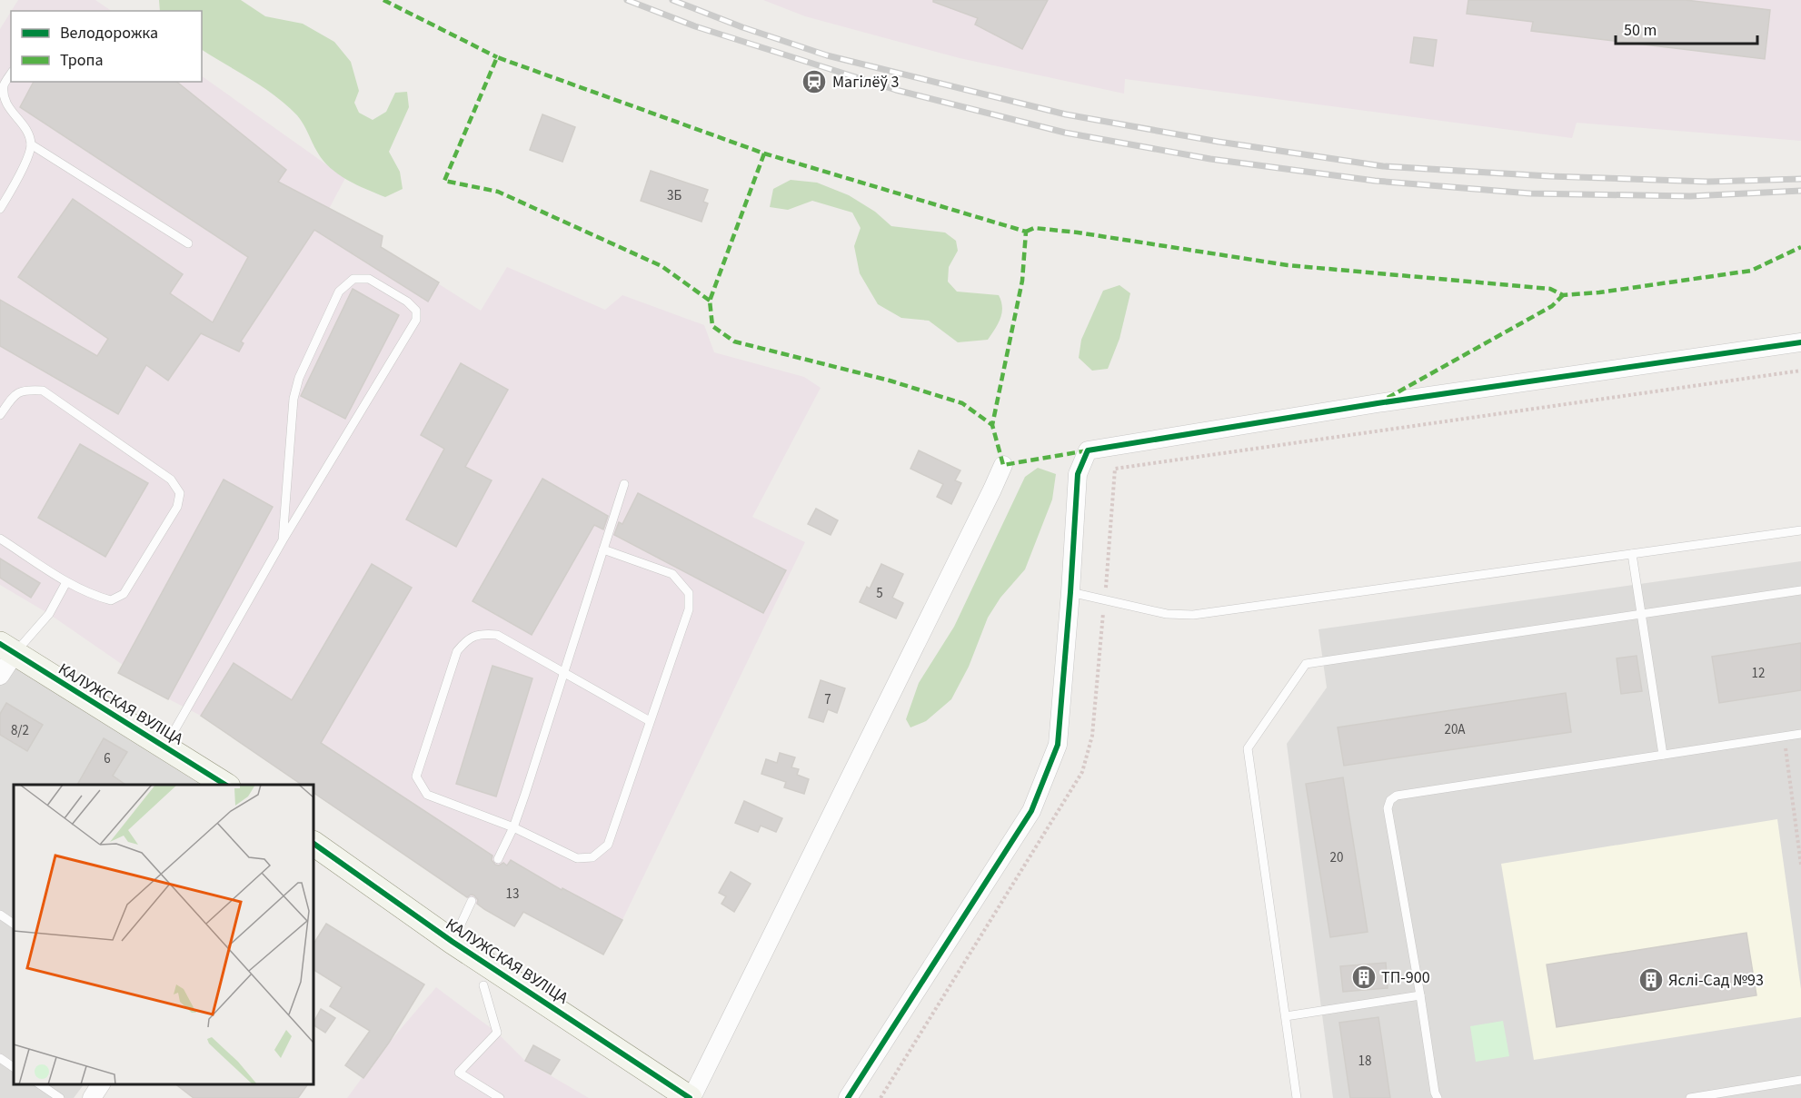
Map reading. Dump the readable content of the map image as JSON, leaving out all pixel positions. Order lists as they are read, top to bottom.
{
  "streets": {
    "street": ["КАЛУЖСКАЯ ВУЛІЦА"]
  },
  "places": {
    "station": ["Магілёў 3"],
    "building": ["ТП-900", "Яслі-Сад №93"]
  },
  "house_numbers": [
    "3Б",
    "5",
    "12",
    "7",
    "20А",
    "8/2",
    "6",
    "20",
    "13",
    "18"
  ],
  "legend": ["Велодорожка", "Тропа"],
  "scale_bar": "50 m"
}
